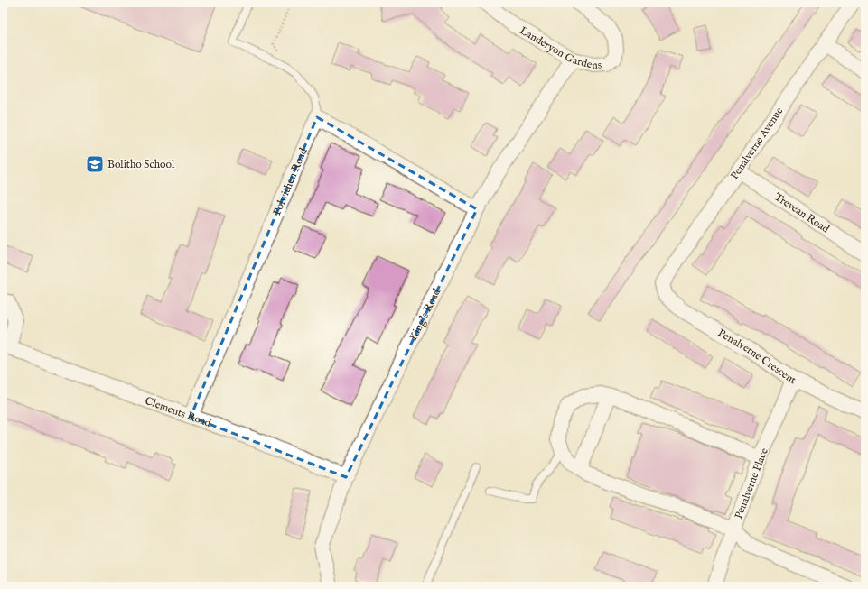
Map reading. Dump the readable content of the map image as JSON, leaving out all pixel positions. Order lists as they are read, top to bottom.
{
  "streets": {
    "street": [
      "Landeryon Gardens",
      "Penalverne Avenue",
      "Polwithen Road",
      "Trevean Road",
      "King's Road",
      "Penalverne Crescent",
      "Clements Road",
      "Penalverne Place"
    ]
  },
  "crossings": [
    ["Landeryon Gardens", "King's Road"],
    ["Penalverne Avenue", "Trevean Road"],
    ["Penalverne Avenue", "Penalverne Crescent"],
    ["Polwithen Road", "Clements Road"],
    ["King's Road", "Clements Road"],
    ["Penalverne Crescent", "Penalverne Place"]
  ],
  "places": {
    "school or university": ["Bolitho School"]
  }
}
